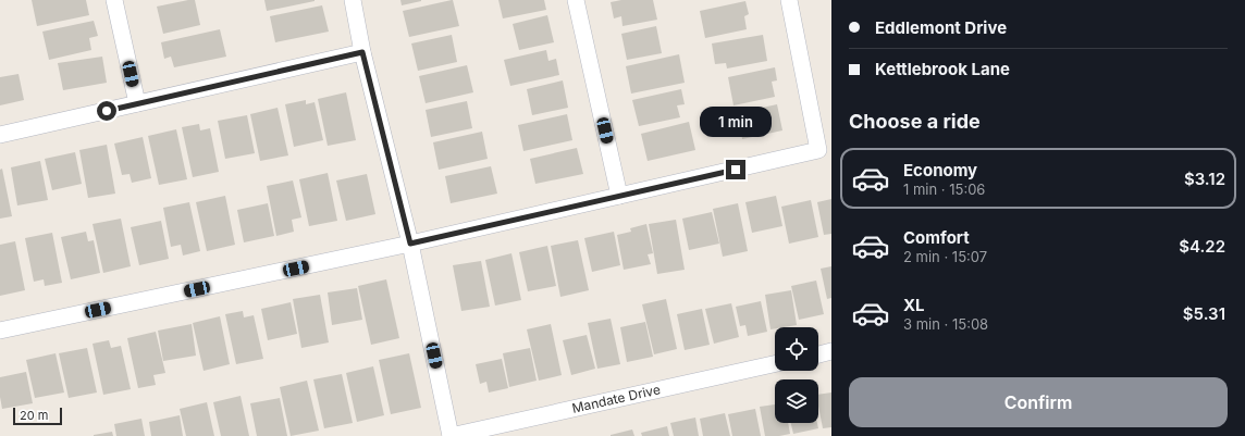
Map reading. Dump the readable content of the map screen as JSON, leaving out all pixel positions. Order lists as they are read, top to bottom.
{
  "streets": {
    "street": ["Mandate Drive"]
  },
  "scale_bar": "20 m",
  "page": {
    "banner": ["Eddlemont Drive", "Kettlebrook Lane"],
    "heading": "Choose a ride",
    "bubble": "1 min",
    "list": [
      {
        "name": "Economy",
        "note": "1 min · 15:06",
        "value": "$3.12"
      },
      {
        "name": "Comfort",
        "note": "2 min · 15:07",
        "value": "$4.22"
      },
      {
        "name": "XL",
        "note": "3 min · 15:08",
        "value": "$5.31"
      }
    ],
    "buttons": "Confirm",
    "scale": "20 m"
  }
}
